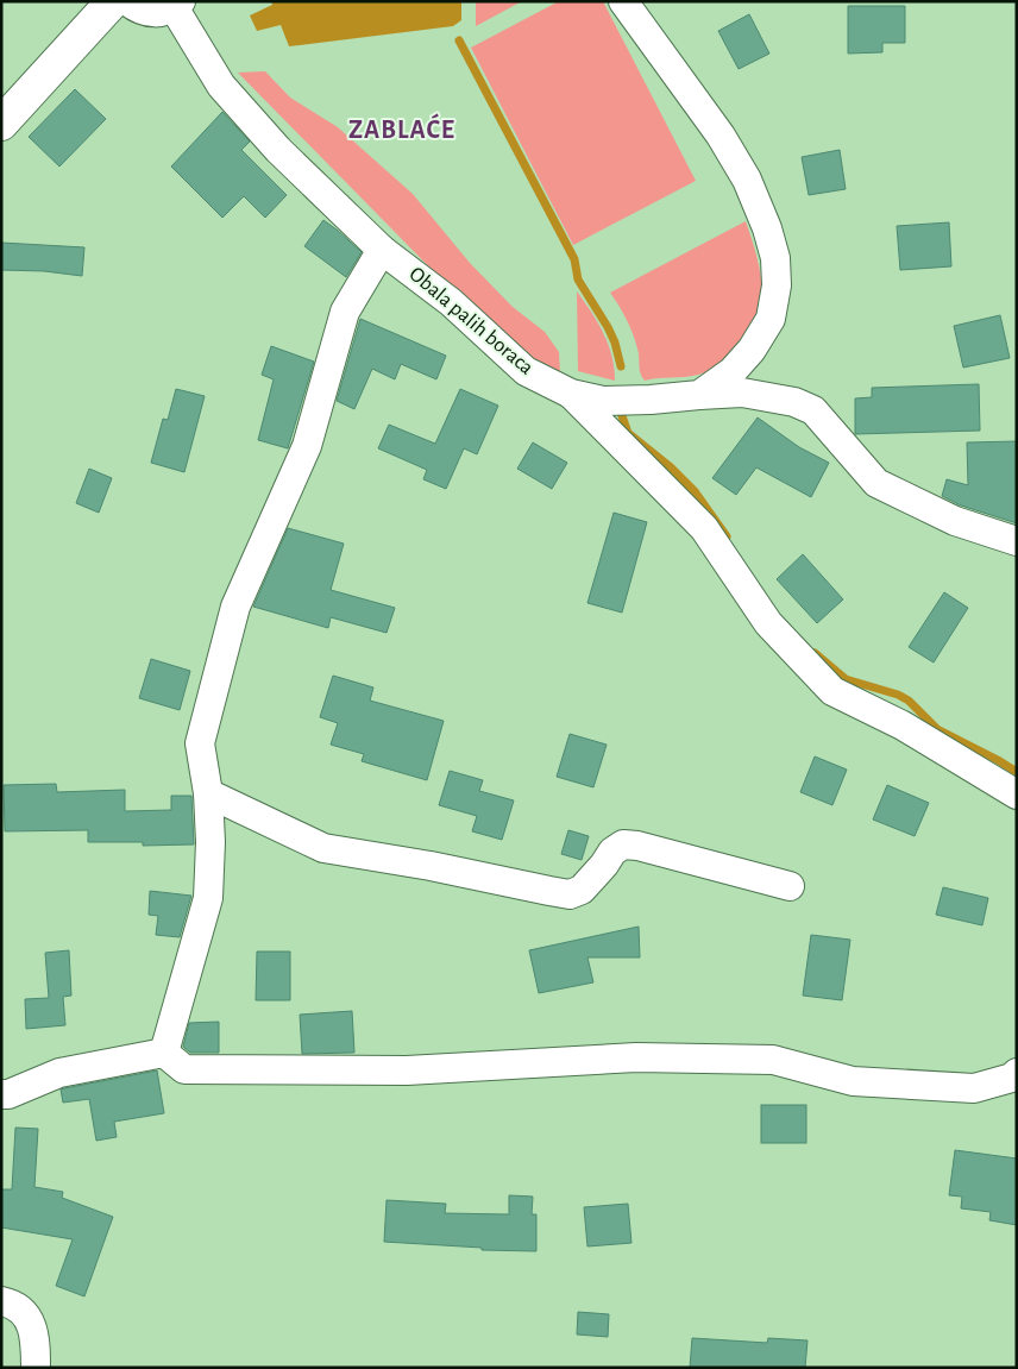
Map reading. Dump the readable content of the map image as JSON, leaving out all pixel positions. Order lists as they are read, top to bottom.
{
  "streets": {
    "street": ["Obala palih boraca"]
  },
  "districts": ["ZABLAĆE"]
}
